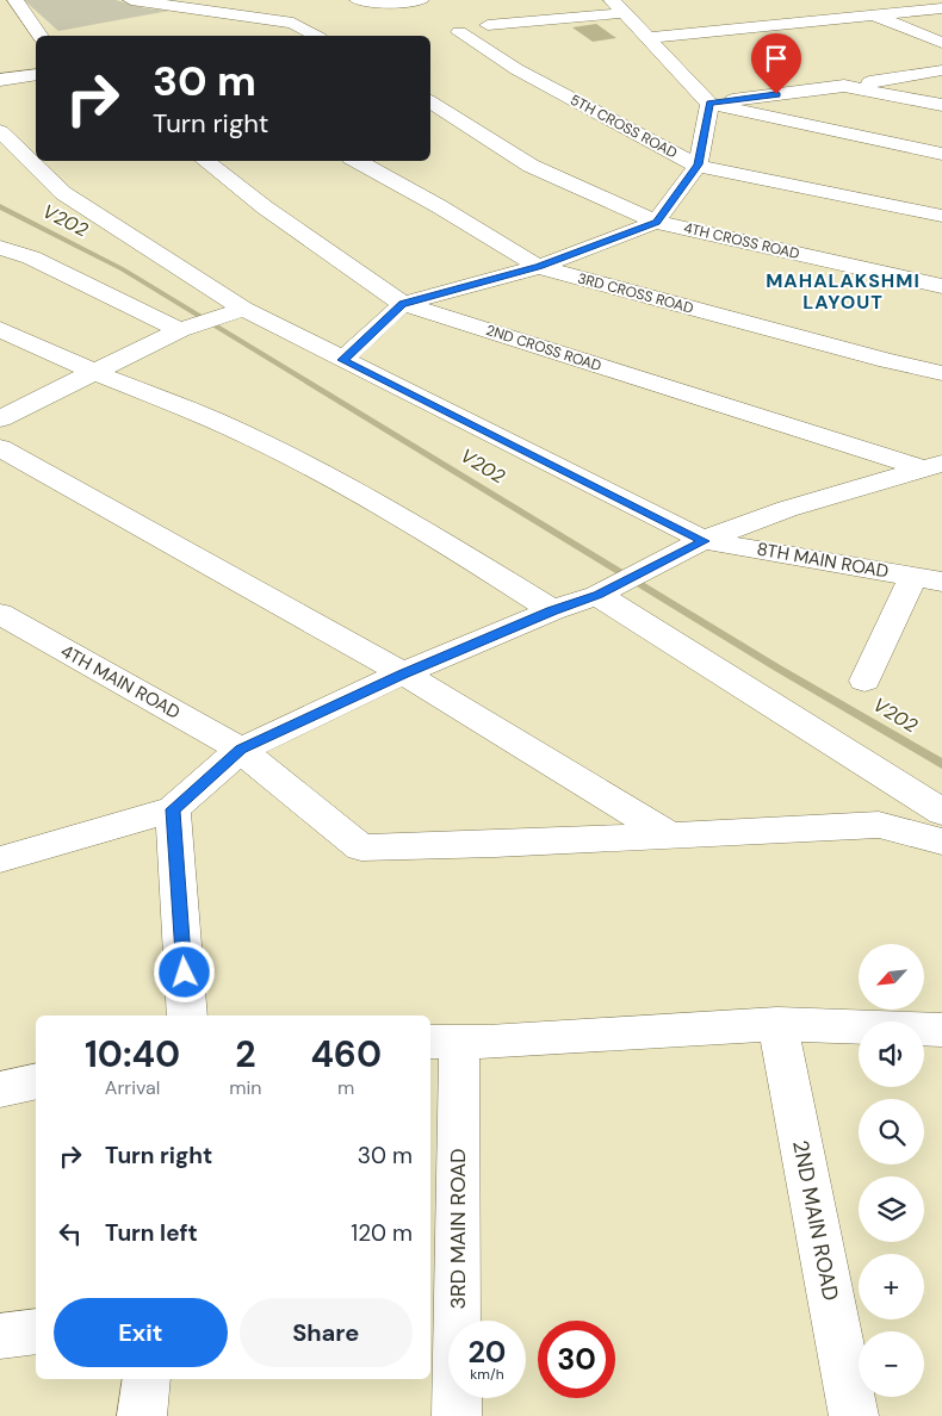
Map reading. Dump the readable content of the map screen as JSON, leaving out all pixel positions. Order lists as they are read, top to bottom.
{
  "streets": {
    "street": [
      "5TH CROSS ROAD",
      "4TH CROSS ROAD",
      "3RD CROSS ROAD",
      "2ND CROSS ROAD",
      "8TH MAIN ROAD",
      "4TH MAIN ROAD",
      "2ND MAIN ROAD",
      "3RD MAIN ROAD"
    ]
  },
  "districts": ["MAHALAKSHMI LAYOUT"],
  "water": ["V202"],
  "north": "bottom left",
  "page": {
    "turn": ["30 m", "Turn right"],
    "map_buttons": ["+", "−"],
    "eta": [
      "10:40",
      "Arrival",
      "2",
      "min",
      "460",
      "m"
    ],
    "list": [
      {
        "name": "Turn right",
        "value": "30 m"
      },
      {
        "name": "Turn left",
        "value": "120 m"
      }
    ],
    "buttons": ["Exit", "Share"],
    "speed": "20 km/h",
    "limit": "30"
  }
}
